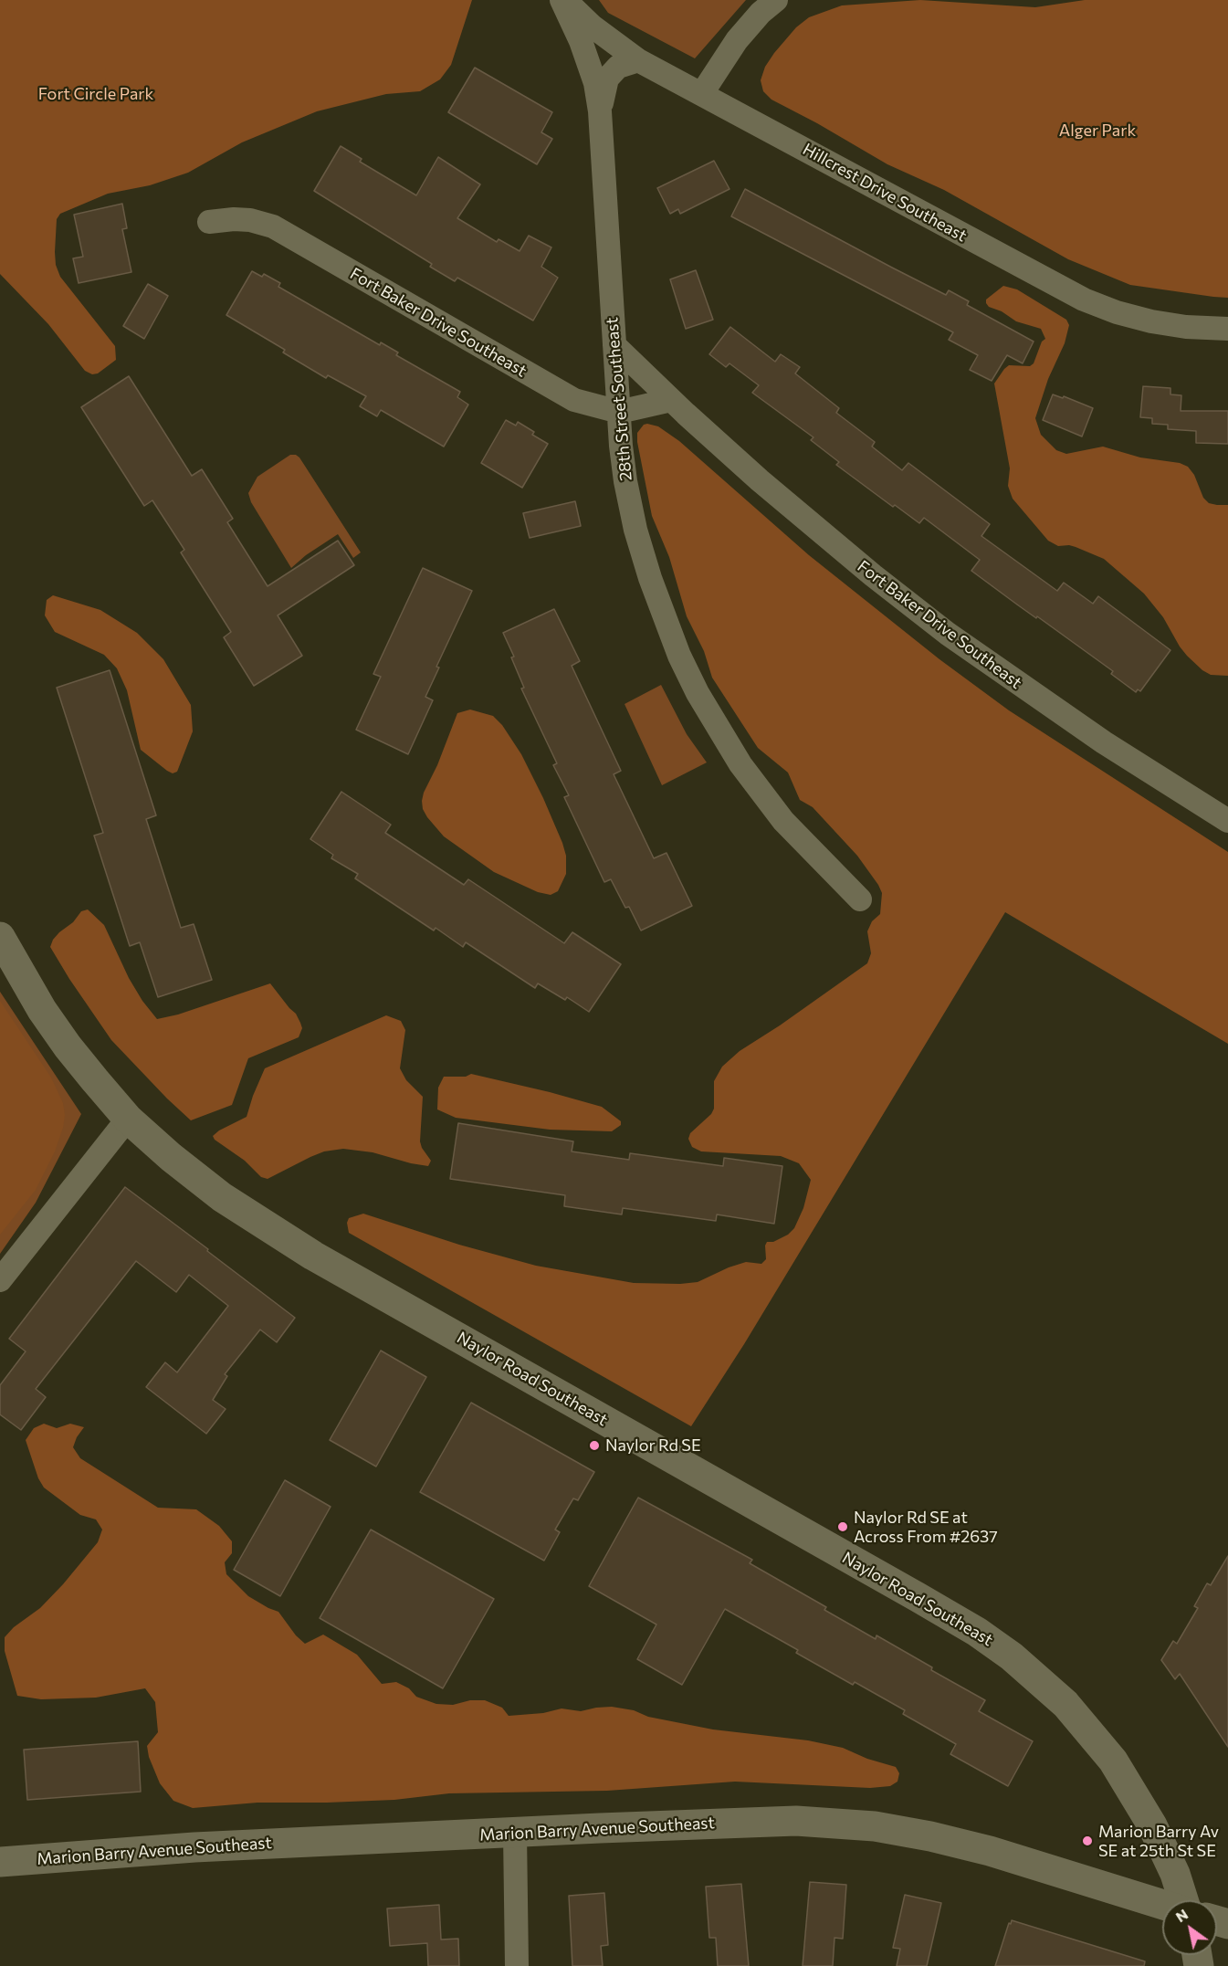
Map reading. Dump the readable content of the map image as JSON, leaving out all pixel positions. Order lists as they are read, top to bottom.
{
  "streets": {
    "street": [
      "Hillcrest Drive Southeast",
      "Fort Baker Drive Southeast",
      "28th Street Southeast",
      "Naylor Road Southeast",
      "Marion Barry Avenue Southeast"
    ]
  },
  "crossings": [
    ["Hillcrest Drive Southeast", "28th Street Southeast"],
    ["Fort Baker Drive Southeast", "28th Street Southeast"]
  ],
  "parks": ["Fort Circle Park", "Alger Park"],
  "places": ["Naylor Rd SE", "Naylor Rd SE at Across From #2637", "Marion Barry Av SE at 25th St SE"],
  "north": "top left"
}
